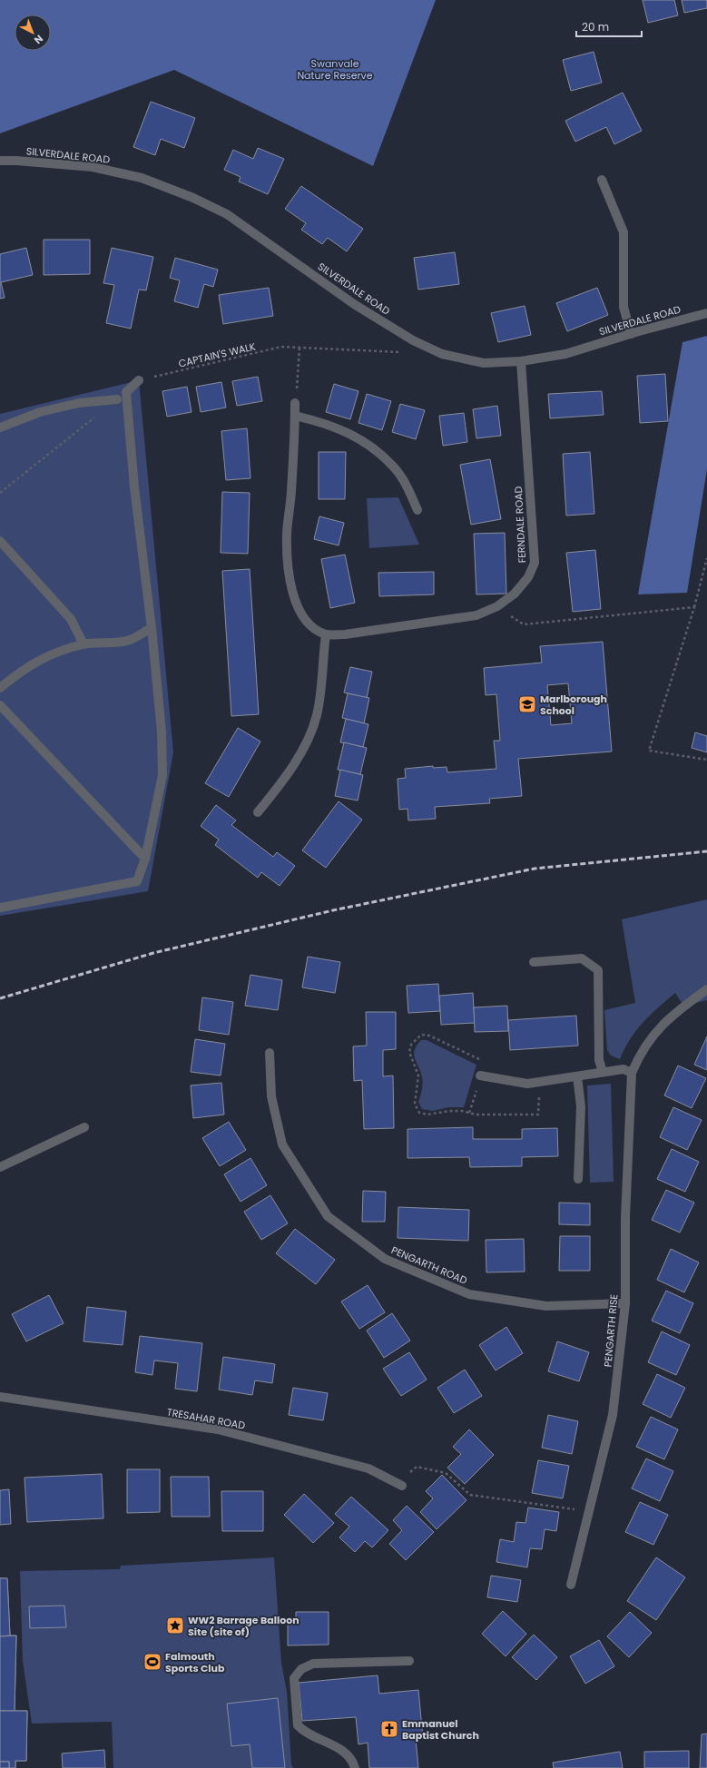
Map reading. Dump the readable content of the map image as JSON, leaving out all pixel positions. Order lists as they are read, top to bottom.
{
  "streets": {
    "street": [
      "SILVERDALE ROAD",
      "FERNDALE ROAD",
      "PENGARTH ROAD",
      "PENGARTH RISE",
      "TRESAHAR ROAD"
    ],
    "path": ["CAPTAIN'S WALK"]
  },
  "crossings": [
    ["SILVERDALE ROAD", "FERNDALE ROAD"],
    ["PENGARTH ROAD", "PENGARTH RISE"]
  ],
  "parks": ["Swanvale Nature Reserve"],
  "places": {
    "school or university": ["Marlborough School"],
    "place": ["WW2 Barrage Balloon Site (site of)"],
    "sports": ["Falmouth Sports Club"],
    "church": ["Emmanuel Baptist Church"]
  },
  "scale_bar": "20 m",
  "north": "bottom right"
}
